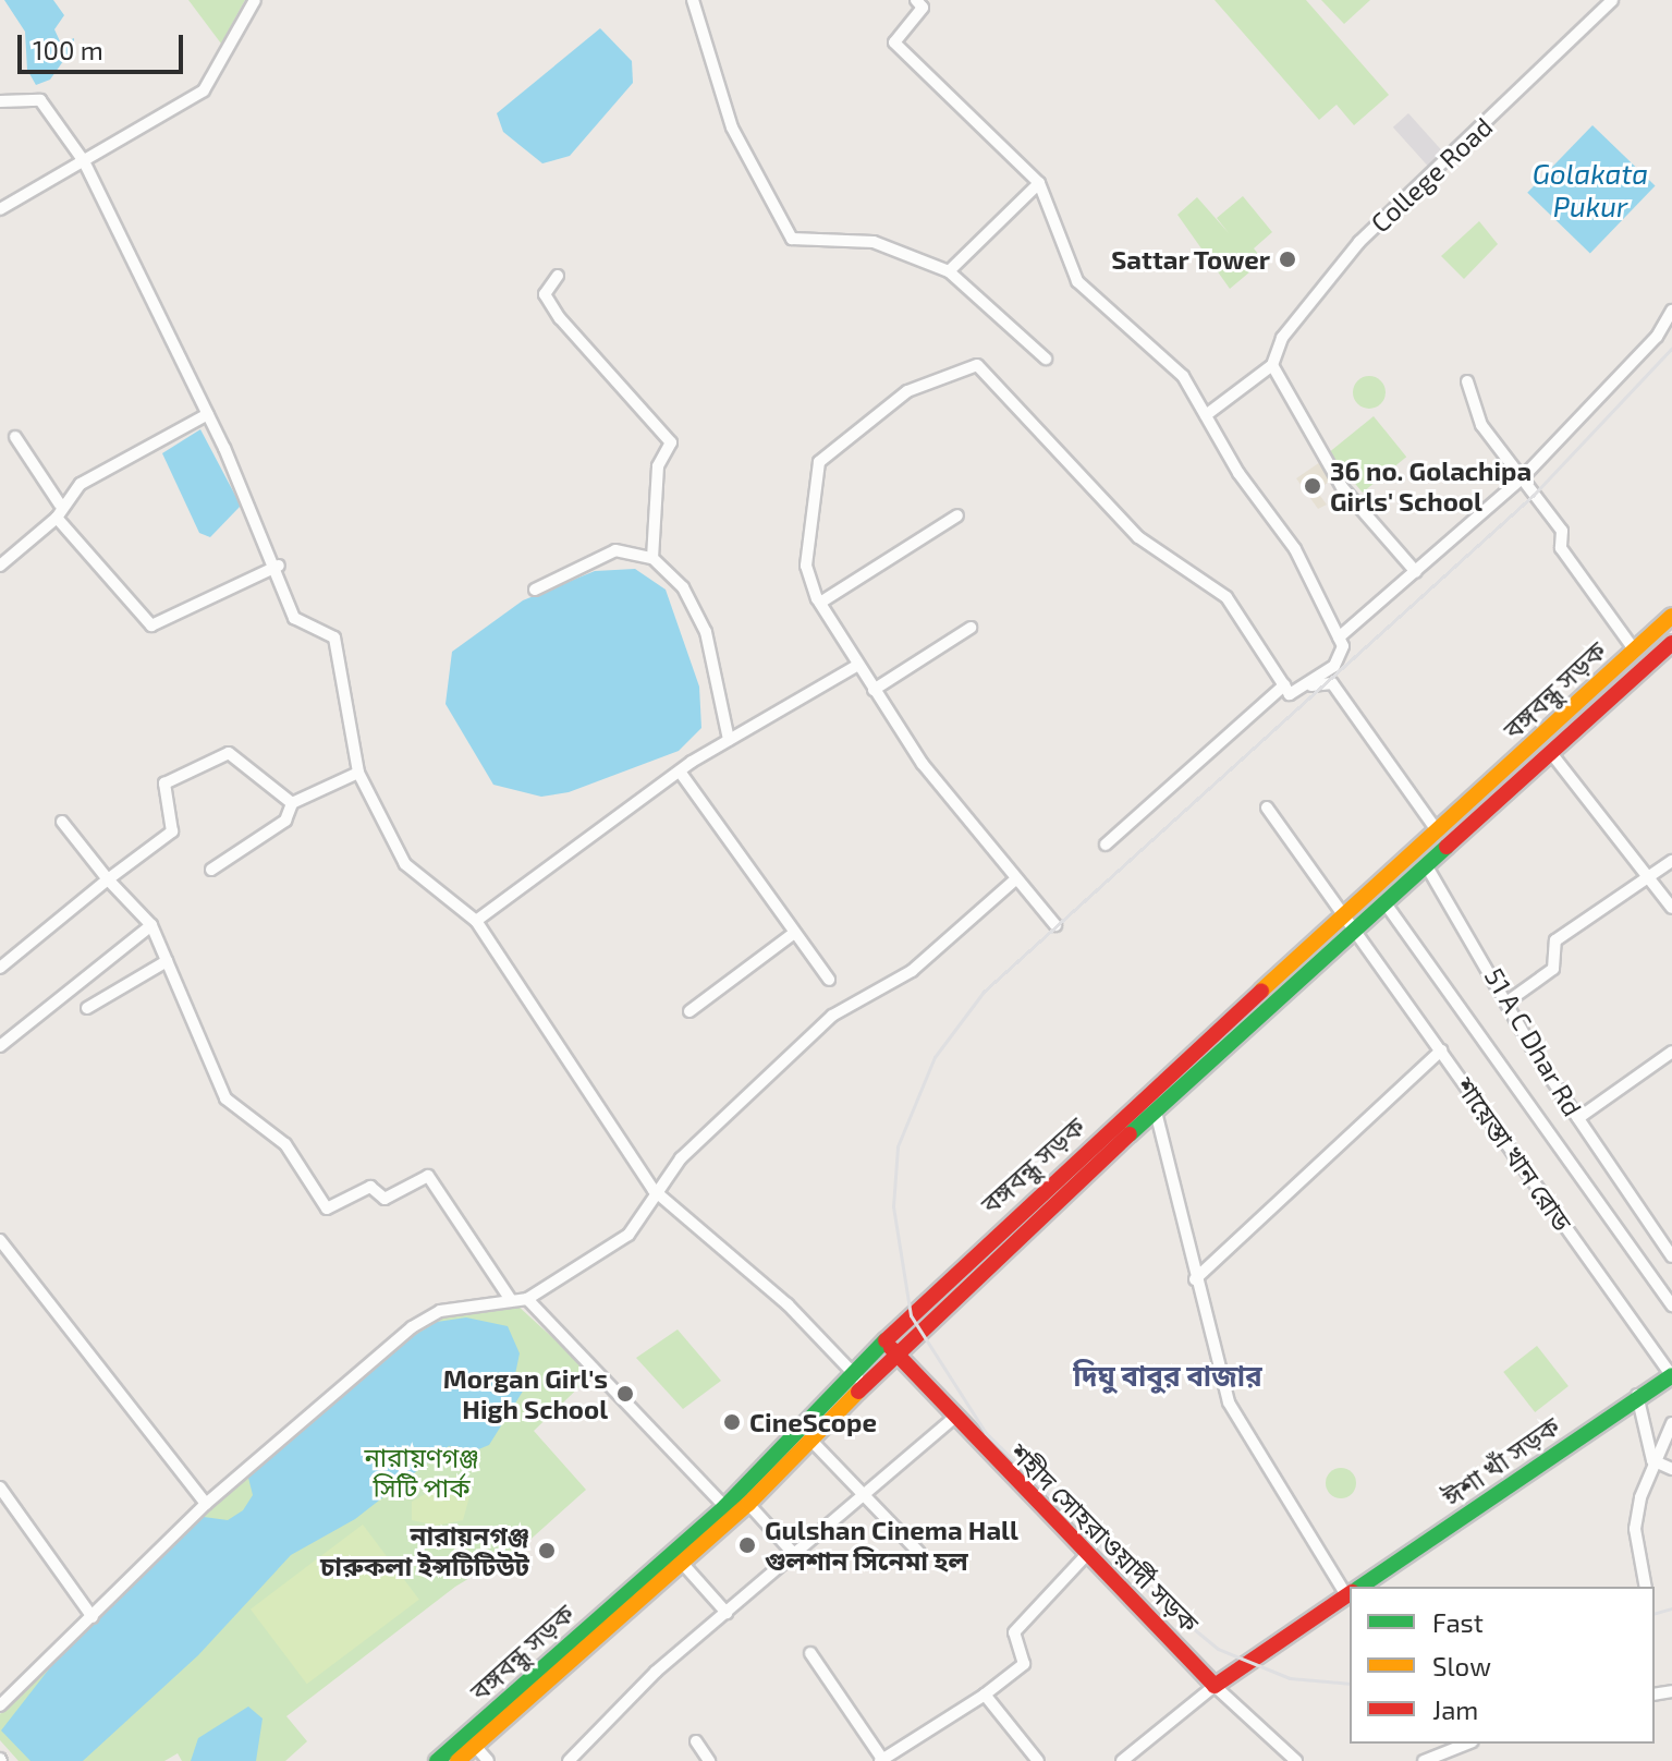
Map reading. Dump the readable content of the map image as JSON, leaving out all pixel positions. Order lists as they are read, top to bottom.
{
  "streets": {
    "main road": ["বঙ্গবন্ধু সড়ক", "ঈশা খাঁ সড়ক", "শহীদ সোহরাওয়ার্দী সড়ক"],
    "street": ["College Road", "51 A C Dhar Rd", "শায়েস্তা খান রোড"]
  },
  "crossings": [
    ["বঙ্গবন্ধু সড়ক", "51 A C Dhar Rd"],
    ["বঙ্গবন্ধু সড়ক", "শায়েস্তা খান রোড"],
    ["বঙ্গবন্ধু সড়ক", "শহীদ সোহরাওয়ার্দী সড়ক"],
    ["শায়েস্তা খান রোড", "ঈশা খাঁ সড়ক"],
    ["ঈশা খাঁ সড়ক", "শহীদ সোহরাওয়ার্দী সড়ক"]
  ],
  "districts": ["দিঘু বাবুর বাজার"],
  "water": ["Golakata Pukur"],
  "parks": ["নারায়ণগঞ্জ সিটি পার্ক"],
  "places": [
    "Sattar Tower",
    "36 no. Golachipa Girls' School",
    "Morgan Girl's High School",
    "CineScope",
    "Gulshan Cinema Hall গুলশান সিনেমা হল",
    "নারায়নগঞ্জ চারুকলা ইন্সটিটিউট"
  ],
  "legend": ["Fast", "Slow", "Jam"],
  "scale_bar": "100 m"
}
